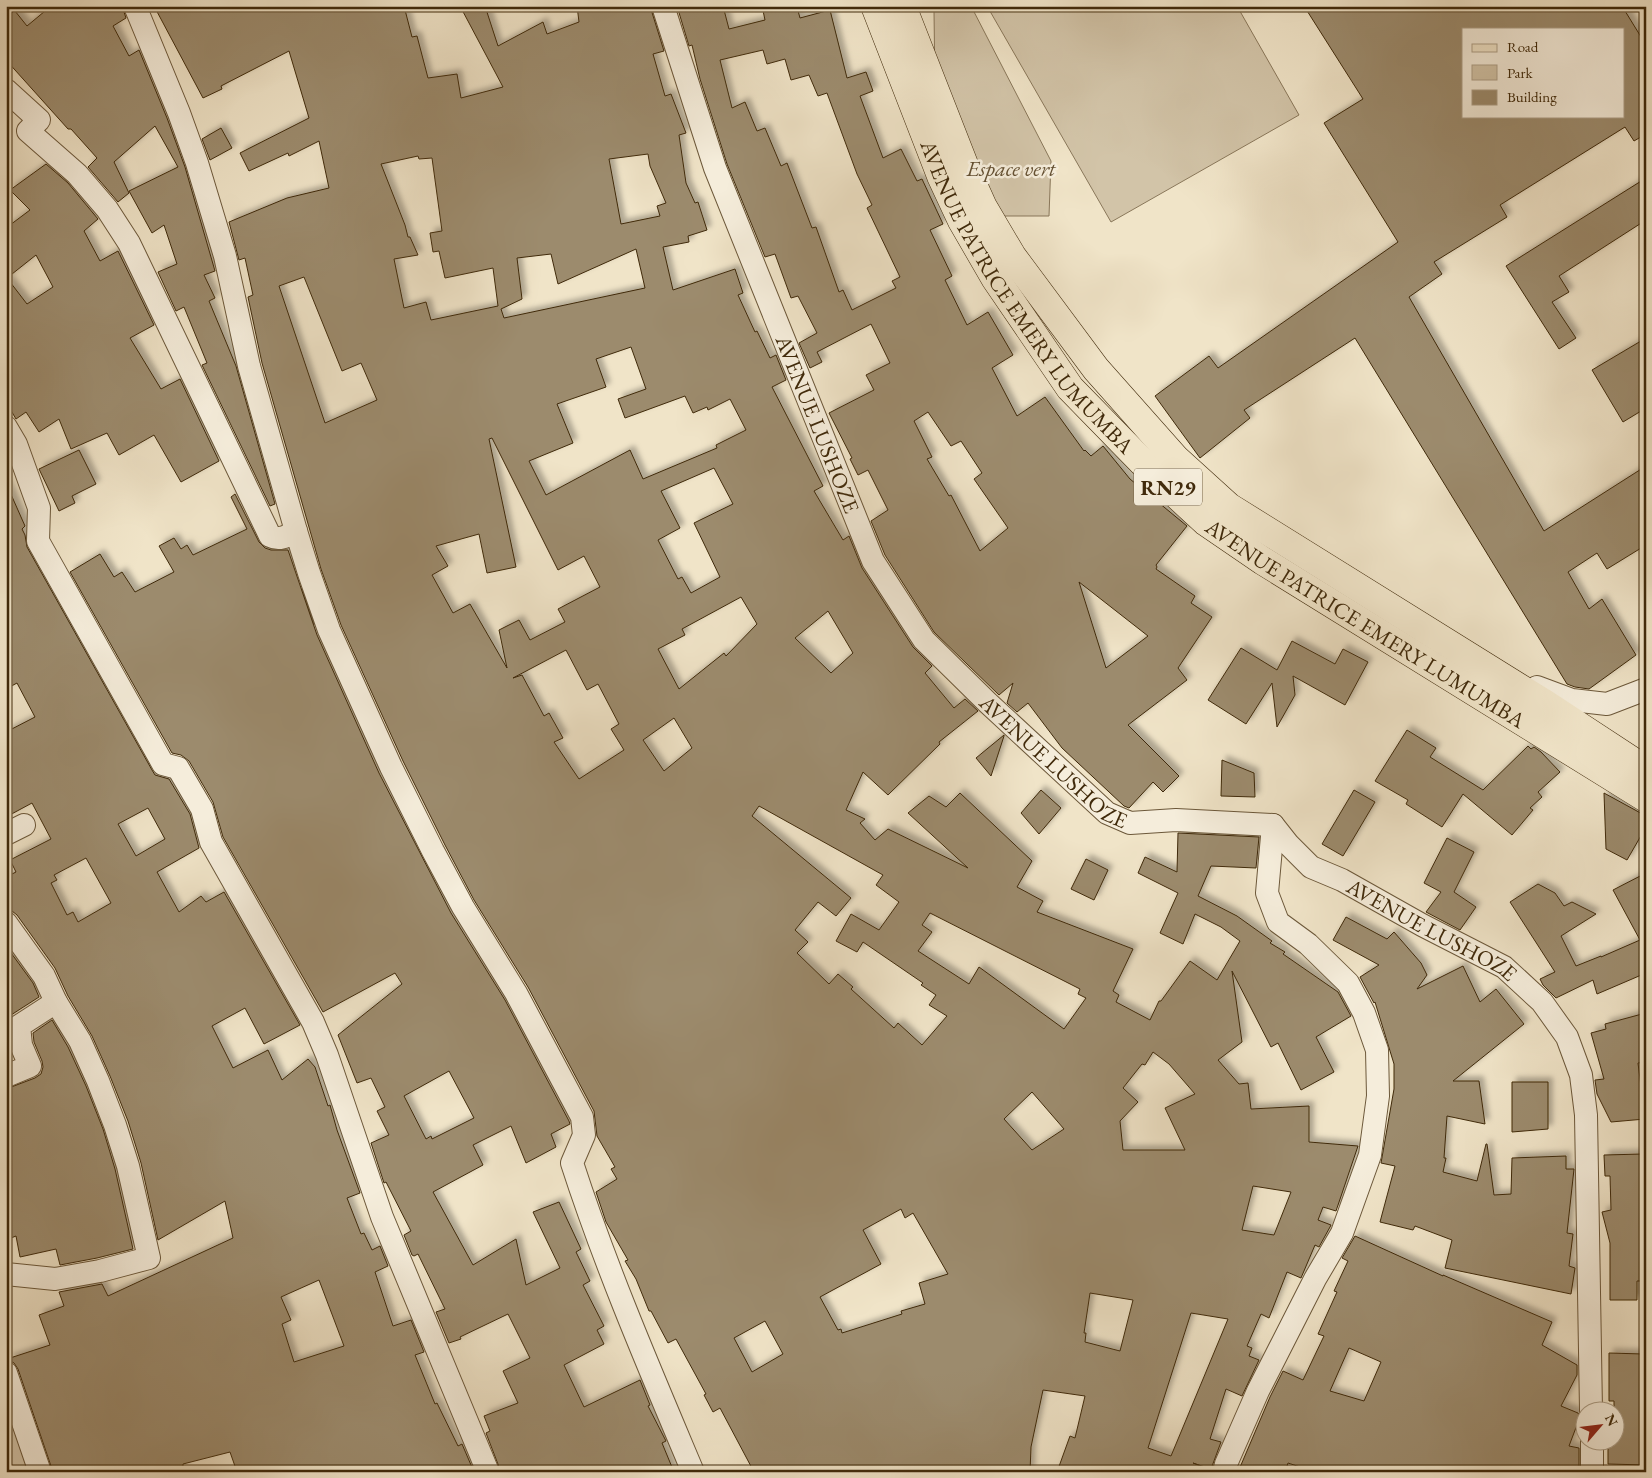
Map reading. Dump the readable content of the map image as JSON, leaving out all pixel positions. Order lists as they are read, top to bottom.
{
  "streets": {
    "main road": ["AVENUE PATRICE EMERY LUMUMBA", "RN29"],
    "street": ["AVENUE LUSHOZE"]
  },
  "parks": ["Espace vert"],
  "legend": ["Road", "Park", "Building"],
  "north": "top right"
}
